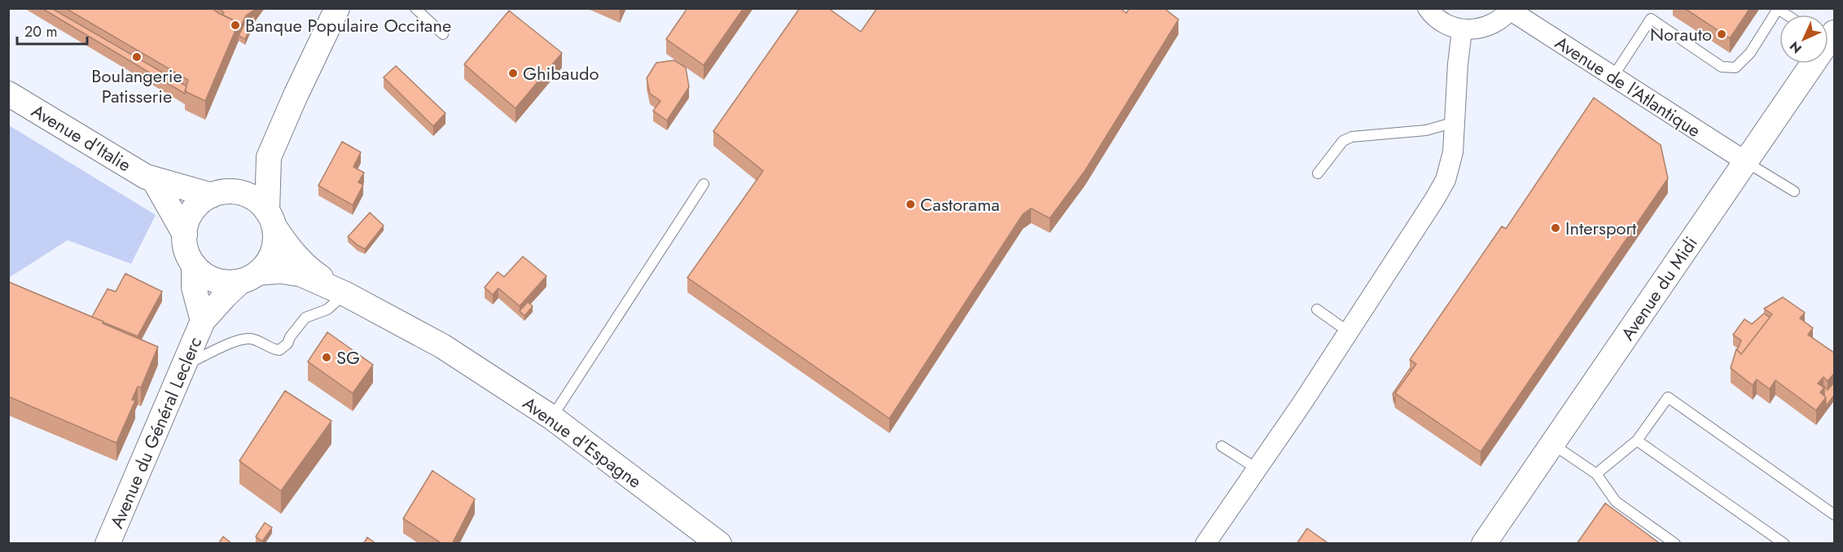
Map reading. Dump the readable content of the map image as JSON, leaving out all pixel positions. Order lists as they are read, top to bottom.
{
  "streets": {
    "street": [
      "Avenue de l'Atlantique",
      "Avenue d'Italie",
      "Avenue du Midi",
      "Avenue du Général Leclerc",
      "Avenue d'Espagne"
    ]
  },
  "crossings": [
    ["Avenue de l'Atlantique", "Avenue du Midi"],
    ["Avenue d'Italie", "Avenue du Général Leclerc"]
  ],
  "places": [
    "Banque Populaire Occitane",
    "Norauto",
    "Boulangerie Patisserie",
    "Ghibaudo",
    "Castorama",
    "Intersport",
    "SG"
  ],
  "scale_bar": "20 m",
  "north": "bottom left"
}
